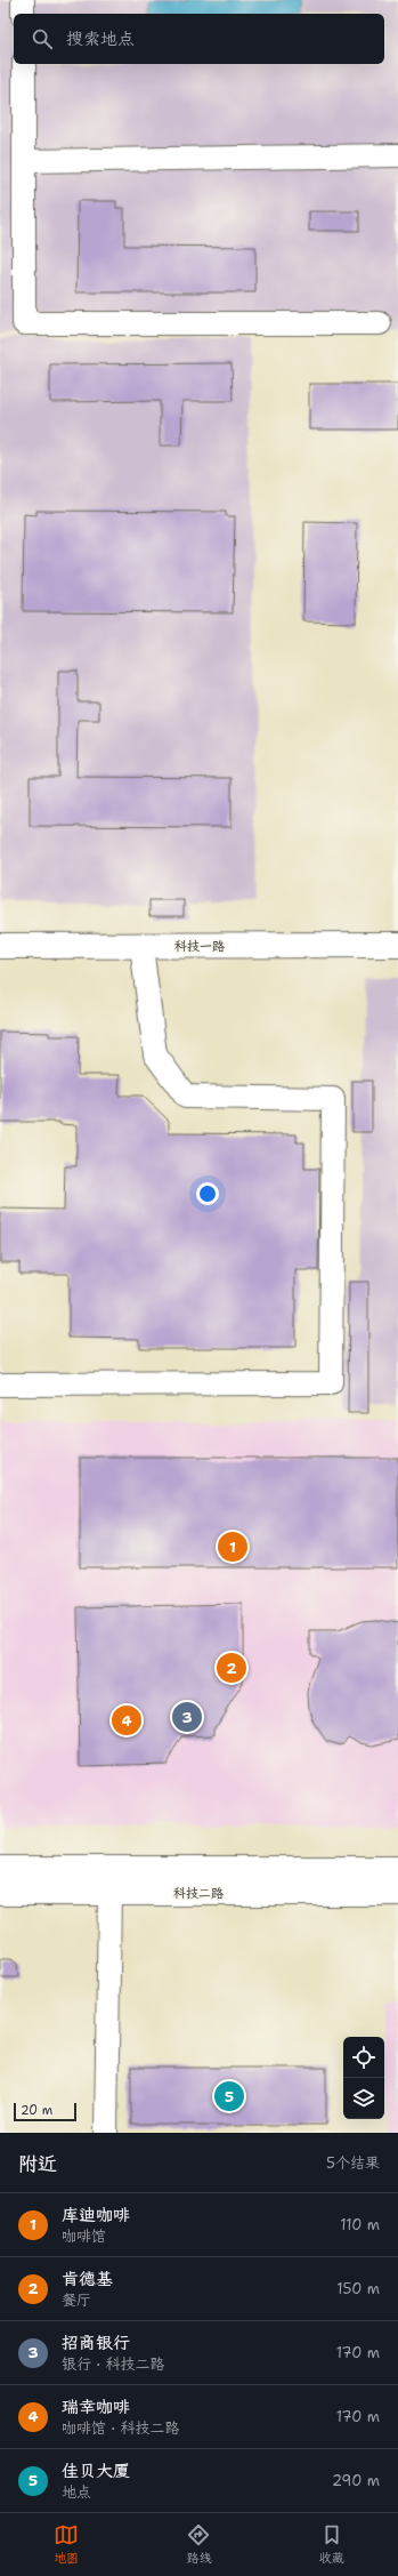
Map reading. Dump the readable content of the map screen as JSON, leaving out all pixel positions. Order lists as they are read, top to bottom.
{
  "streets": {
    "main road": ["科技一路", "科技二路"]
  },
  "scale_bar": "20 m",
  "page": {
    "search": "搜索地点",
    "pins": [
      "1",
      "2",
      "3",
      "4",
      "5"
    ],
    "scale": "20 m",
    "heading": ["附近", "5个结果"],
    "list": [
      {
        "mark": "1",
        "name": "库迪咖啡",
        "note": "咖啡馆",
        "value": "110 m"
      },
      {
        "mark": "2",
        "name": "肯德基",
        "note": "餐厅",
        "value": "150 m"
      },
      {
        "mark": "3",
        "name": "招商银行",
        "note": "银行 · 科技二路",
        "value": "170 m"
      },
      {
        "mark": "4",
        "name": "瑞幸咖啡",
        "note": "咖啡馆 · 科技二路",
        "value": "170 m"
      },
      {
        "mark": "5",
        "name": "佳贝大厦",
        "note": "地点",
        "value": "290 m"
      }
    ],
    "nav": ["地图", "路线", "收藏"]
  }
}
